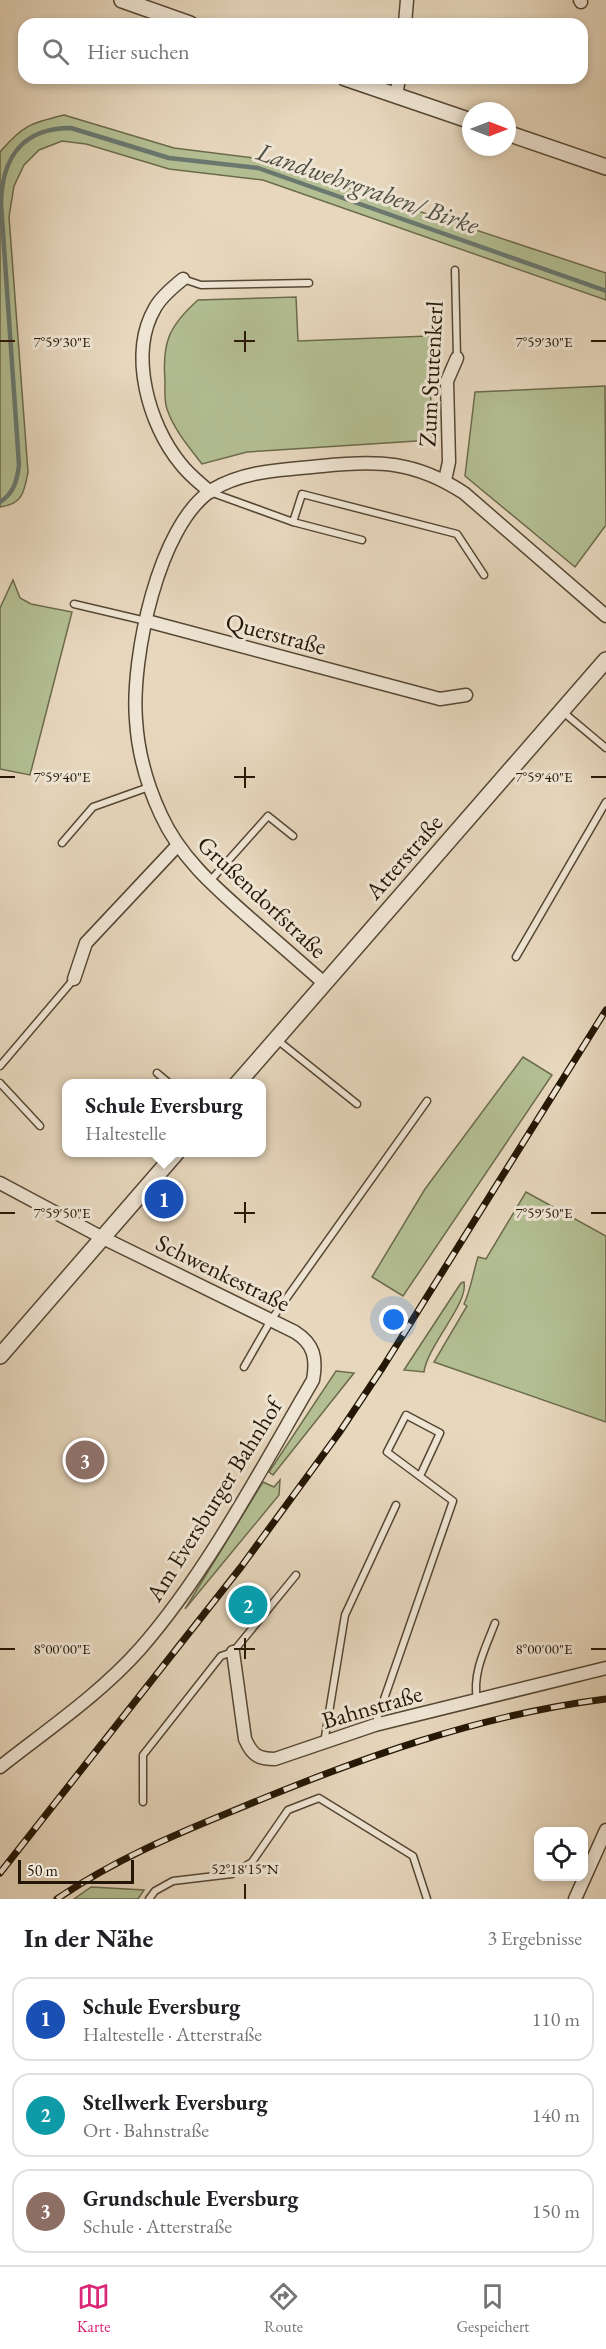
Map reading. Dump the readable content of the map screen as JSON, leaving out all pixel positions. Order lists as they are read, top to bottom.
{
  "streets": {
    "street": [
      "Zum Stutenkerl",
      "Querstraße",
      "Atterstraße",
      "Grußendorfstraße",
      "Schwenkestraße",
      "Am Eversburger Bahnhof",
      "Bahnstraße"
    ]
  },
  "crossings": [
    ["Zum Stutenkerl", "Grußendorfstraße"],
    ["Querstraße", "Grußendorfstraße"],
    ["Atterstraße", "Grußendorfstraße"],
    ["Schwenkestraße", "Am Eversburger Bahnhof"]
  ],
  "water": ["Landwehrgraben/ Birke"],
  "scale_bar": "50 m",
  "north": "right",
  "page": {
    "search": "Hier suchen",
    "popup": ["Schule Eversburg", "Haltestelle"],
    "pins": ["1", "3", "2"],
    "scale": "50 m",
    "heading": ["In der Nähe", "3 Ergebnisse"],
    "list": [
      {
        "mark": "1",
        "name": "Schule Eversburg",
        "note": "Haltestelle · Atterstraße",
        "value": "110 m"
      },
      {
        "mark": "2",
        "name": "Stellwerk Eversburg",
        "note": "Ort · Bahnstraße",
        "value": "140 m"
      },
      {
        "mark": "3",
        "name": "Grundschule Eversburg",
        "note": "Schule · Atterstraße",
        "value": "150 m"
      }
    ],
    "nav": ["Karte", "Route", "Gespeichert"]
  },
  "coordinates": [
    "7°59'30\"E",
    "7°59'40\"E",
    "7°59'50\"E",
    "8°00'00\"E",
    "52°18'15\"N"
  ]
}
